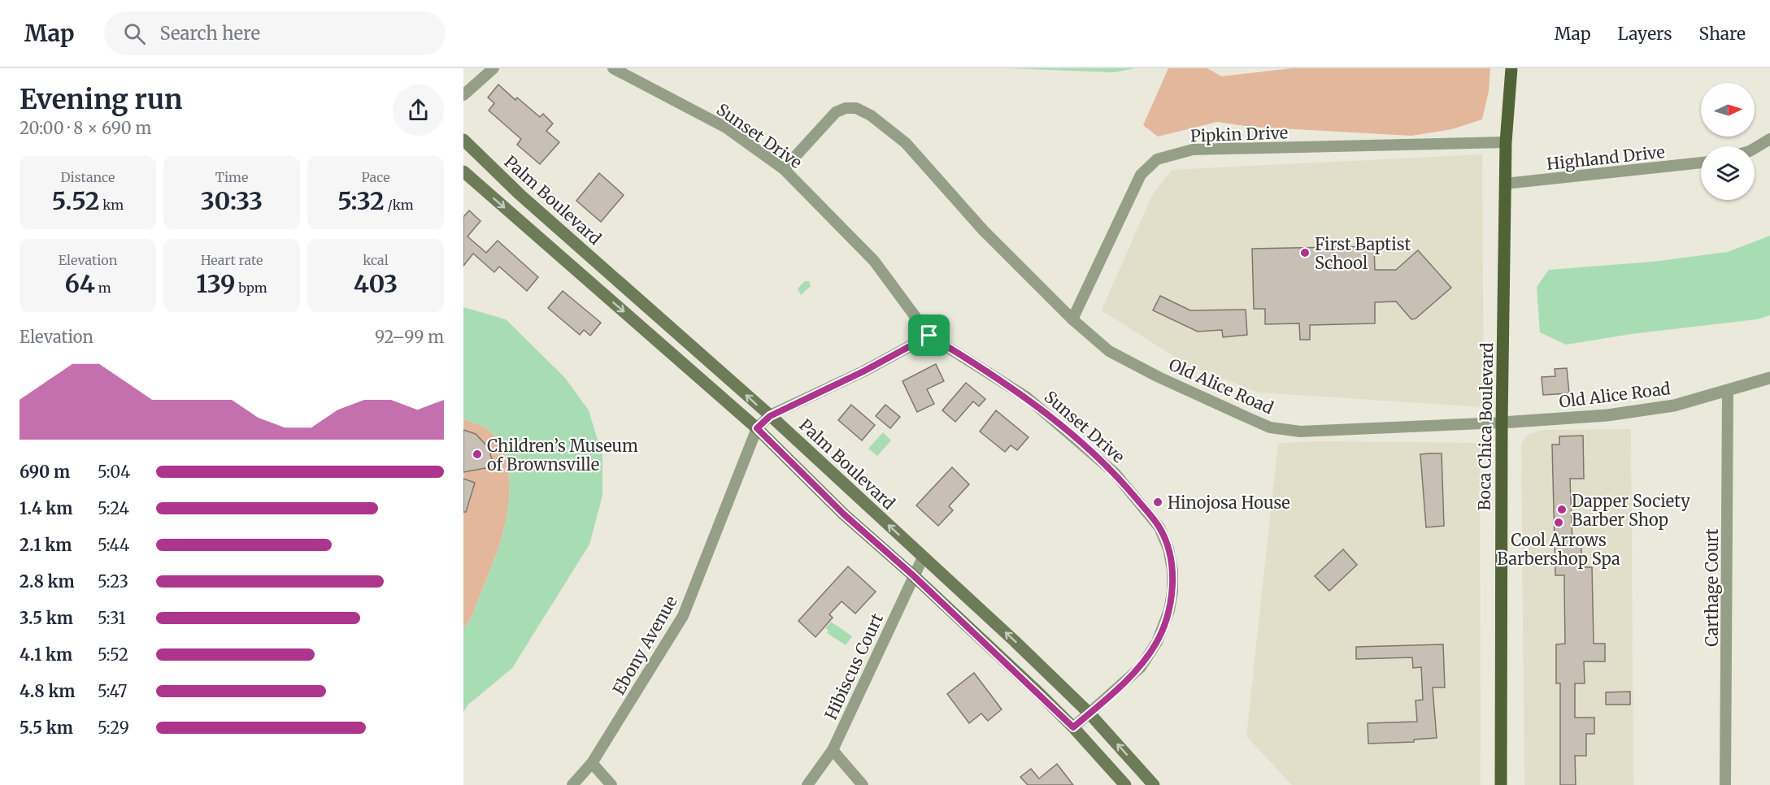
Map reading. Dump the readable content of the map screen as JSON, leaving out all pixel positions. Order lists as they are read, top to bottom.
{
  "streets": {
    "main road": ["Palm Boulevard", "Boca Chica Boulevard"],
    "street": [
      "Pipkin Drive",
      "Sunset Drive",
      "Highland Drive",
      "Old Alice Road",
      "Carthage Court",
      "Ebony Avenue",
      "Hibiscus Court"
    ]
  },
  "crossings": [
    ["Pipkin Drive", "Old Alice Road"],
    ["Pipkin Drive", "Boca Chica Boulevard"],
    ["Sunset Drive", "Palm Boulevard"],
    ["Sunset Drive", "Old Alice Road"],
    ["Highland Drive", "Boca Chica Boulevard"],
    ["Palm Boulevard", "Hibiscus Court"],
    ["Old Alice Road", "Boca Chica Boulevard"],
    ["Old Alice Road", "Carthage Court"]
  ],
  "places": [
    "First Baptist School",
    "Children’s Museum of Brownsville",
    "Hinojosa House",
    "Dapper Society Barber Shop",
    "Cool Arrows Barbershop Spa"
  ],
  "north": "right",
  "page": {
    "header": "Map",
    "search": "Search here",
    "nav": ["Map", "Layers", "Share"],
    "heading": ["Evening run", "20:00 · 8 × 690 m"],
    "stats": [
      ["Distance", "5.52 km"],
      ["Time", "30:33"],
      ["Pace", "5:32 /km"],
      ["Elevation", "64 m"],
      ["Heart rate", "139 bpm"],
      ["kcal", "403"]
    ],
    "chart": ["Elevation", "92–99 m"],
    "list": [
      {
        "name": "690 m",
        "note": "5:04"
      },
      {
        "name": "1.4 km",
        "note": "5:24"
      },
      {
        "name": "2.1 km",
        "note": "5:44"
      },
      {
        "name": "2.8 km",
        "note": "5:23"
      },
      {
        "name": "3.5 km",
        "note": "5:31"
      },
      {
        "name": "4.1 km",
        "note": "5:52"
      },
      {
        "name": "4.8 km",
        "note": "5:47"
      },
      {
        "name": "5.5 km",
        "note": "5:29"
      }
    ]
  }
}
